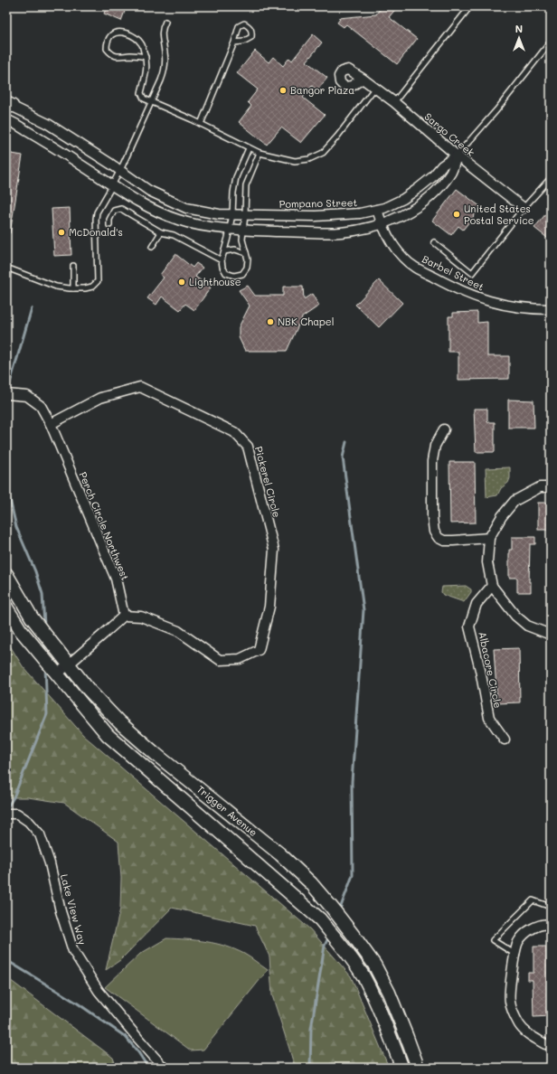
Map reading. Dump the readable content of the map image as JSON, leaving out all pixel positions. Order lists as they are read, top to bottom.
{
  "streets": {
    "main road": ["Trigger Avenue"],
    "street": [
      "Sargo Creek",
      "Pompano Street",
      "Barbel Street",
      "Pickerel Circle",
      "Perch Circle Northwest",
      "Albacore Circle",
      "Lake View Way"
    ]
  },
  "crossings": [
    ["Sargo Creek", "Pompano Street"],
    ["Pompano Street", "Barbel Street"],
    ["Pickerel Circle", "Perch Circle Northwest"]
  ],
  "places": [
    "Bangor Plaza",
    "United States Postal Service",
    "McDonald's",
    "Lighthouse",
    "NBK Chapel"
  ],
  "north": "top"
}
